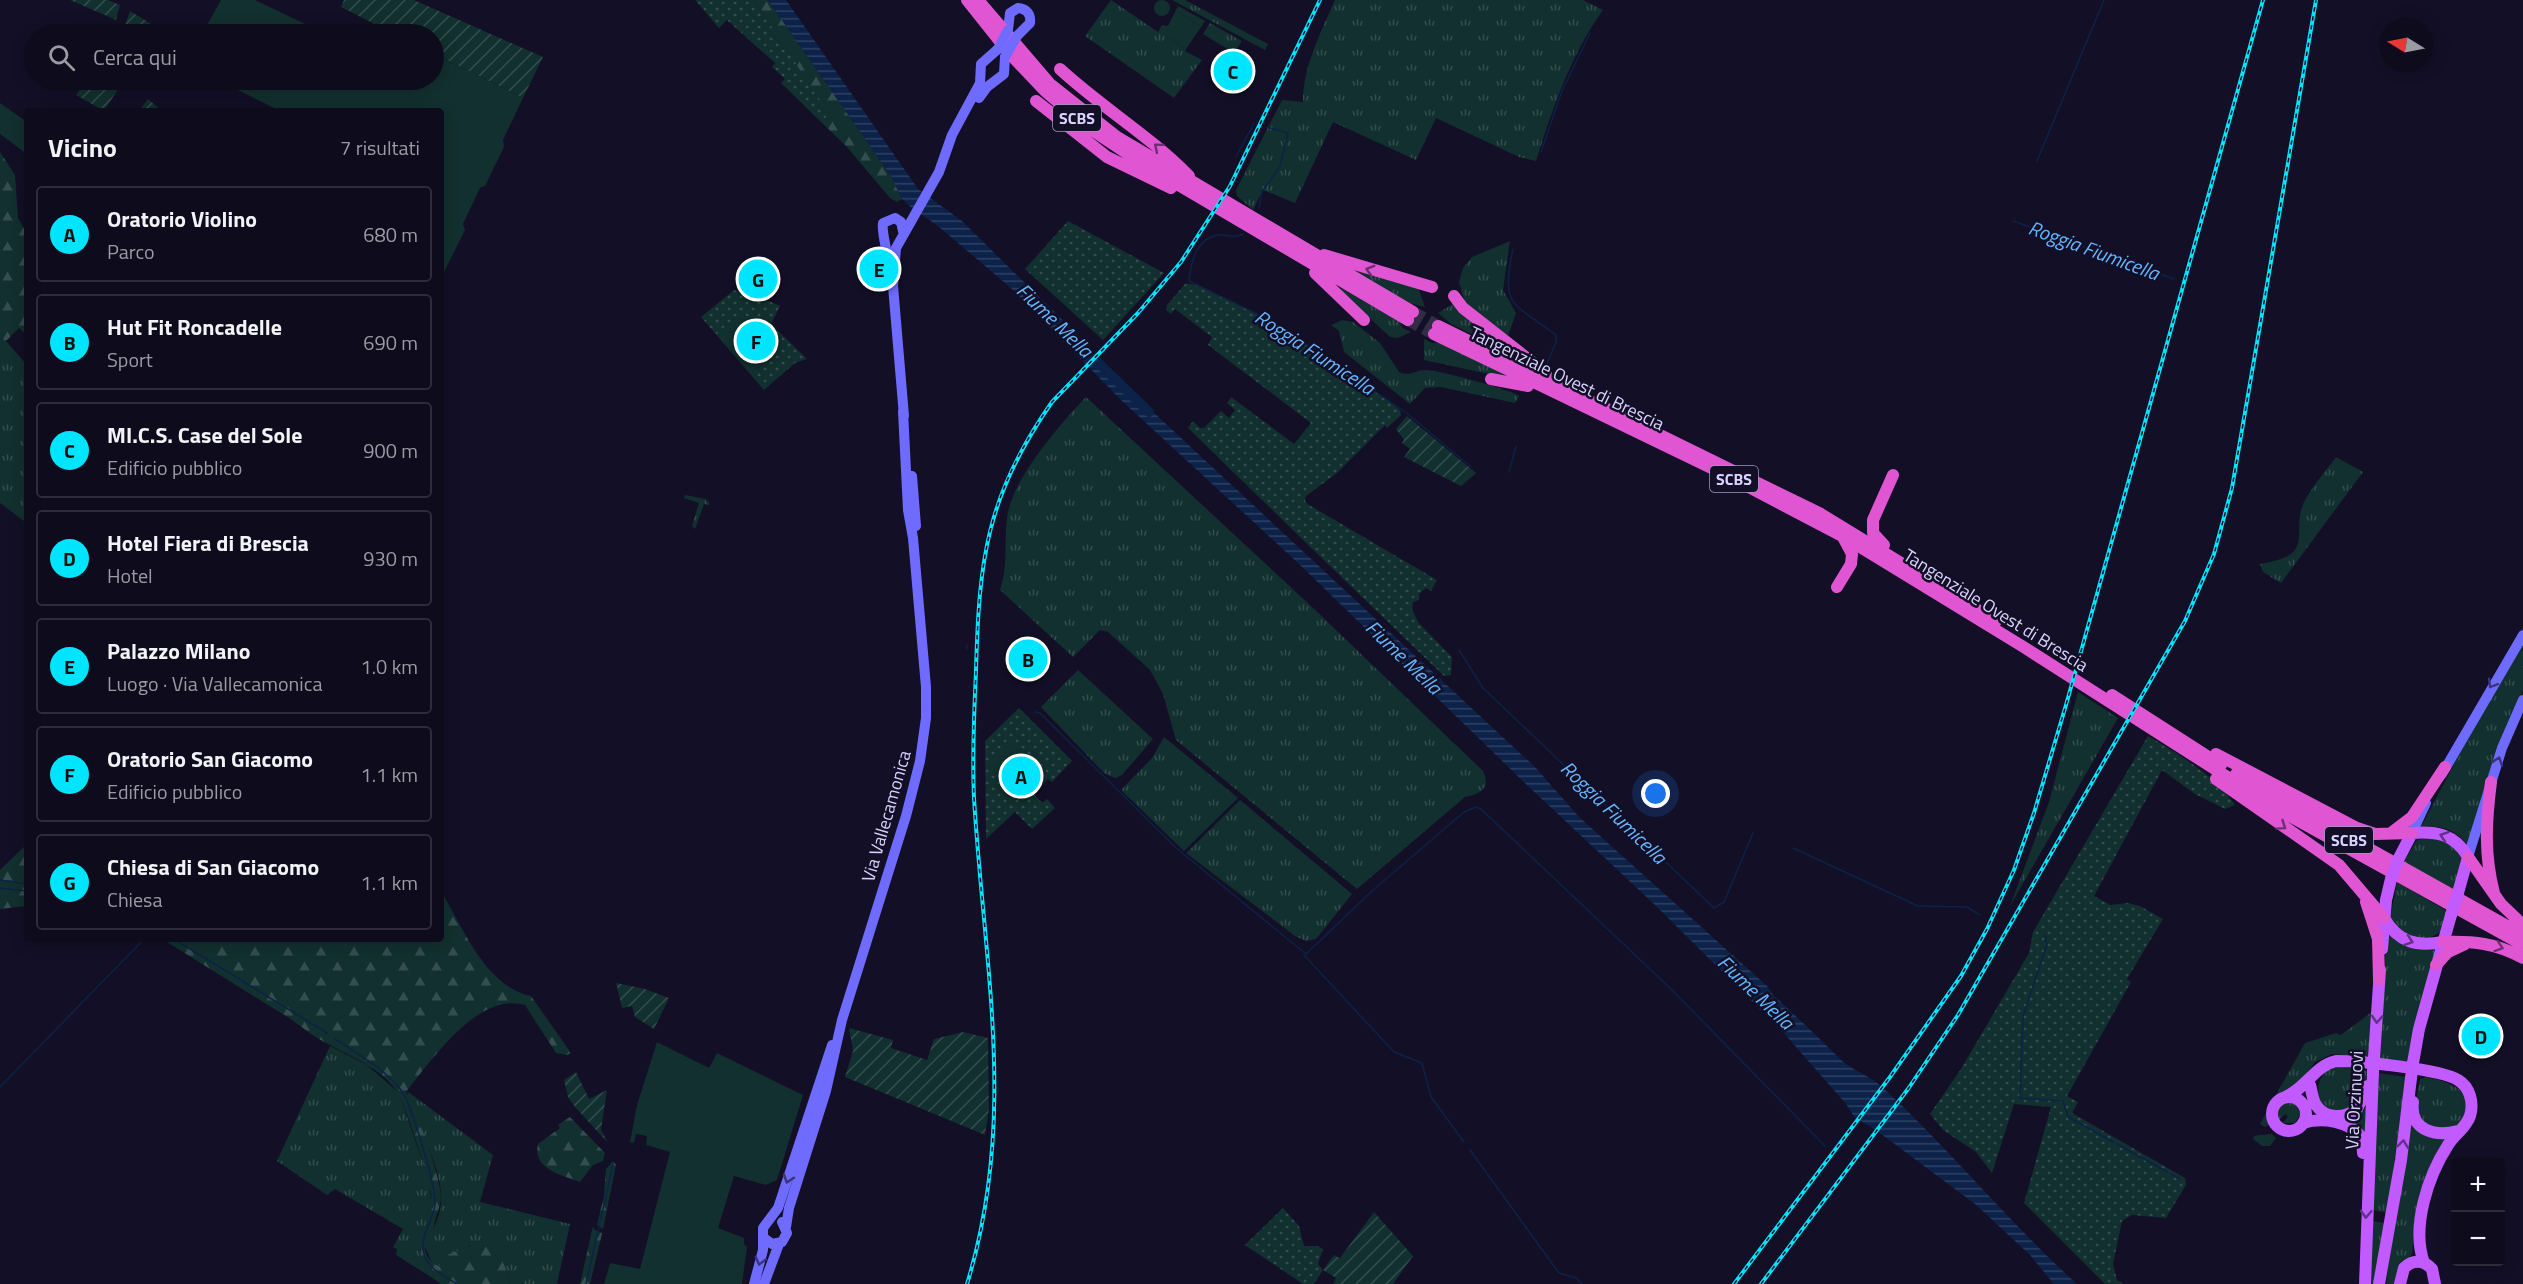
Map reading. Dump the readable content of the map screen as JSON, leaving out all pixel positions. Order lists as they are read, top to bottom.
{
  "streets": {
    "highway": ["SCBS", "Tangenziale Ovest di Brescia"],
    "main road": ["Via Vallecamonica", "Via Orzinuovi"]
  },
  "water": ["Roggia Fiumicella", "Fiume Mella"],
  "north": "left",
  "page": {
    "search": "Cerca qui",
    "pins": [
      "C",
      "E",
      "G",
      "F",
      "B",
      "A",
      "D"
    ],
    "heading": ["Vicino", "7 risultati"],
    "list": [
      {
        "mark": "A",
        "name": "Oratorio Violino",
        "note": "Parco",
        "value": "680 m"
      },
      {
        "mark": "B",
        "name": "Hut Fit Roncadelle",
        "note": "Sport",
        "value": "690 m"
      },
      {
        "mark": "C",
        "name": "MI.C.S. Case del Sole",
        "note": "Edificio pubblico",
        "value": "900 m"
      },
      {
        "mark": "D",
        "name": "Hotel Fiera di Brescia",
        "note": "Hotel",
        "value": "930 m"
      },
      {
        "mark": "E",
        "name": "Palazzo Milano",
        "note": "Luogo · Via Vallecamonica",
        "value": "1.0 km"
      },
      {
        "mark": "F",
        "name": "Oratorio San Giacomo",
        "note": "Edificio pubblico",
        "value": "1.1 km"
      },
      {
        "mark": "G",
        "name": "Chiesa di San Giacomo",
        "note": "Chiesa",
        "value": "1.1 km"
      }
    ],
    "map_buttons": ["+", "−"]
  }
}
